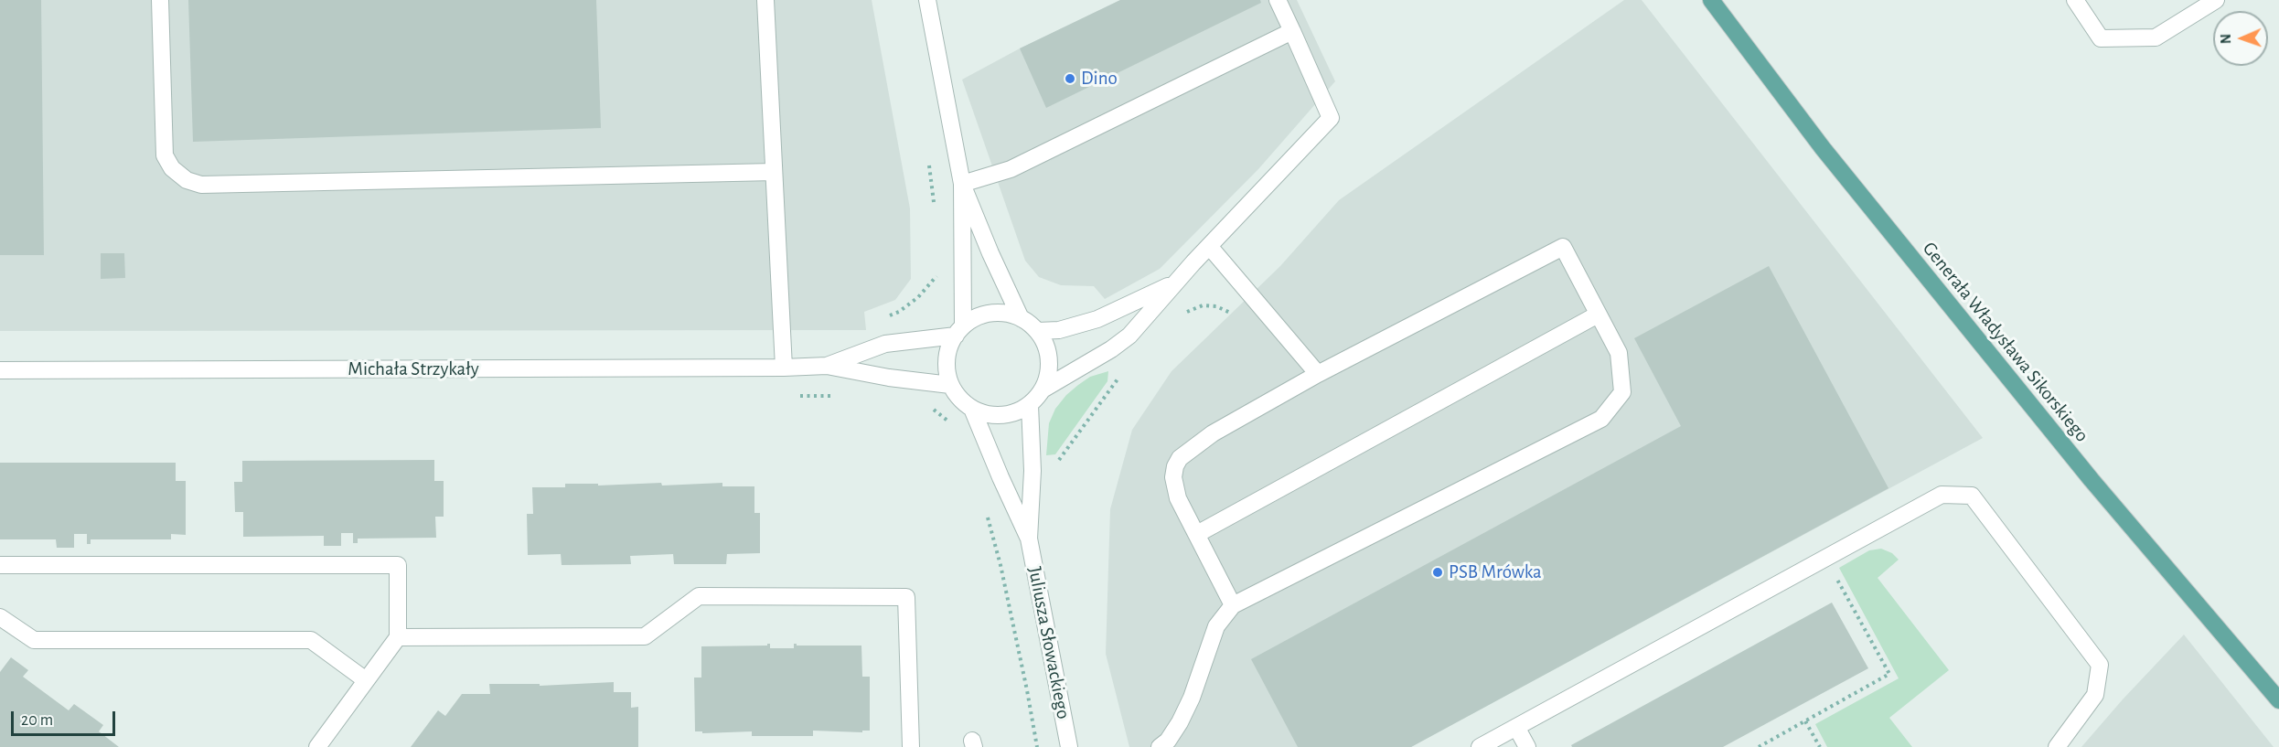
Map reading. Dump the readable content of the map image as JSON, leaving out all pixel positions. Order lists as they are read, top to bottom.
{
  "streets": {
    "main road": ["Generała Władysława Sikorskiego"],
    "street": ["Michała Strzykały", "Juliusza Słowackiego"]
  },
  "crossings": [
    ["Michała Strzykały", "Juliusza Słowackiego"]
  ],
  "places": ["Dino", "PSB Mrówka"],
  "scale_bar": "20 m",
  "north": "left"
}
